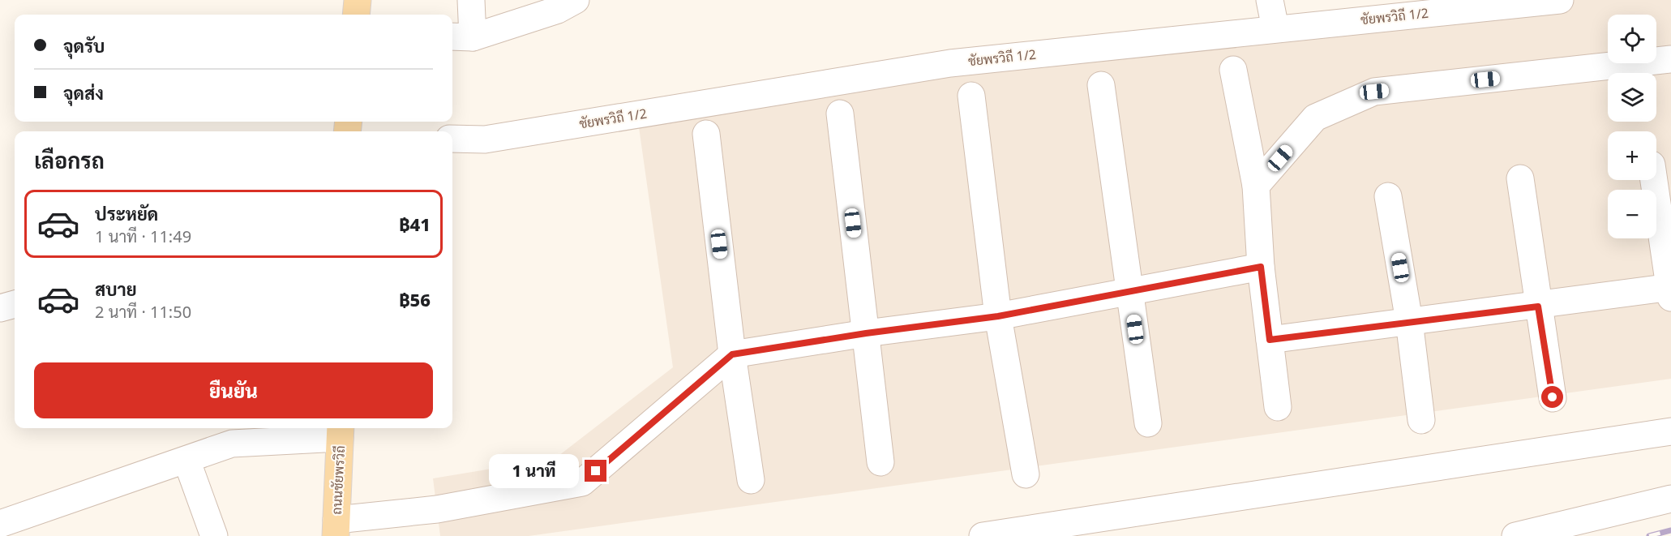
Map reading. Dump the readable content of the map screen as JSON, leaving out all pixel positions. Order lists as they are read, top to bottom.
{
  "streets": {
    "main road": ["ถนนชัยพรวิถี"],
    "street": ["ชัยพรวิถี 1/2"]
  },
  "page": {
    "map_buttons": ["+", "−"],
    "banner": ["จุดรับ", "จุดส่ง"],
    "heading": "เลือกรถ",
    "list": [
      {
        "name": "ประหยัด",
        "note": "1 นาที · 11:49",
        "value": "฿41"
      },
      {
        "name": "สบาย",
        "note": "2 นาที · 11:50",
        "value": "฿56"
      }
    ],
    "buttons": "ยืนยัน",
    "bubble": "1 นาที"
  }
}
